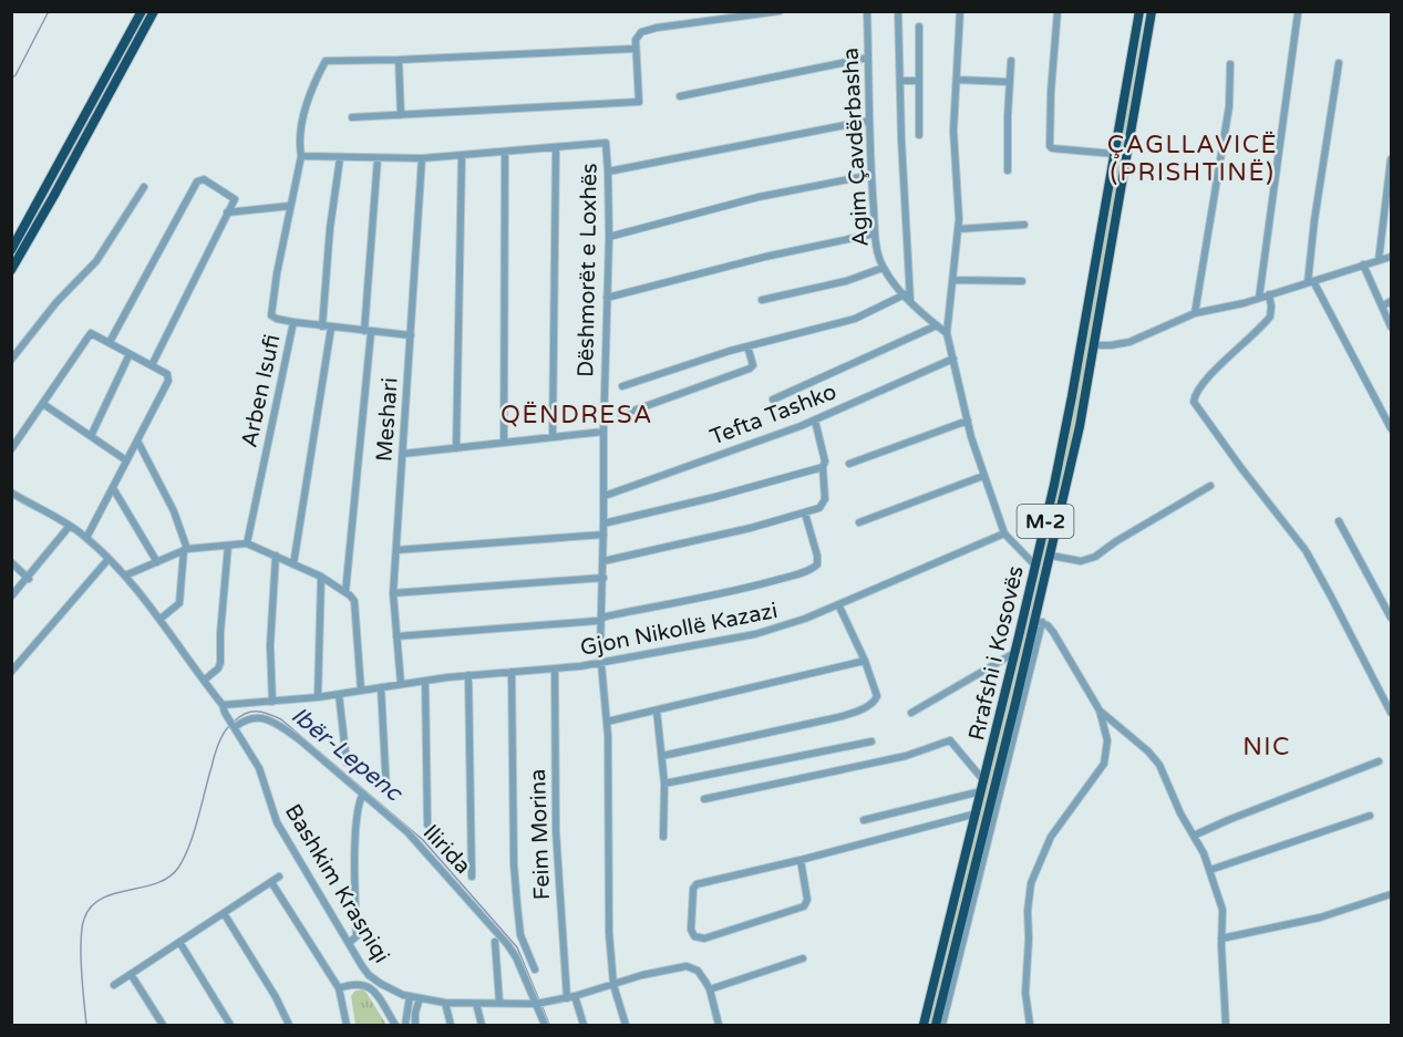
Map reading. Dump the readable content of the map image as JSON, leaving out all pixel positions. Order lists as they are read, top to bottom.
{
  "streets": {
    "highway": ["M-2", "Rrafshi i Kosovës"],
    "street": [
      "Agim Çavdërbasha",
      "Dëshmorët e Loxhës",
      "Arben Isufi",
      "Tefta Tashko",
      "Meshari",
      "Gjon Nikollë Kazazi",
      "Feim Morina",
      "Ilirida",
      "Bashkim Krasniqi"
    ]
  },
  "crossings": [
    ["Dëshmorët e Loxhës", "Tefta Tashko"],
    ["Dëshmorët e Loxhës", "Meshari"],
    ["Dëshmorët e Loxhës", "Gjon Nikollë Kazazi"],
    ["Dëshmorët e Loxhës", "Bashkim Krasniqi"],
    ["Arben Isufi", "Meshari"],
    ["Meshari", "Gjon Nikollë Kazazi"],
    ["Gjon Nikollë Kazazi", "Feim Morina"],
    ["Feim Morina", "Bashkim Krasniqi"],
    ["Ilirida", "Bashkim Krasniqi"]
  ],
  "districts": ["ÇAGLLAVICË (PRISHTINË)", "QËNDRESA", "NIC"],
  "water": ["Ibër-Lepenc"]
}
